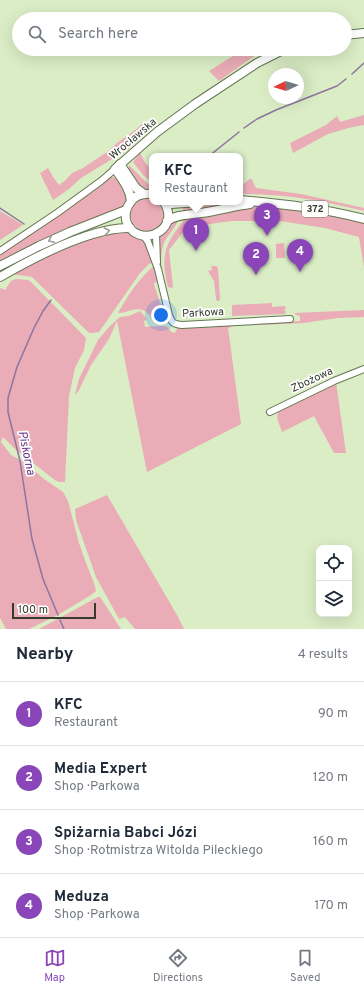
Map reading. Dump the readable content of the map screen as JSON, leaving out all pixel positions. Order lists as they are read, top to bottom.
{
  "streets": {
    "main road": ["Wrocławska", "372"],
    "street": ["Parkowa", "Zbożowa"]
  },
  "water": ["Piskorna"],
  "scale_bar": "100 m",
  "north": "left",
  "page": {
    "search": "Search here",
    "popup": ["KFC", "Restaurant"],
    "pins": [
      "3",
      "1",
      "4",
      "2"
    ],
    "scale": "100 m",
    "heading": ["Nearby", "4 results"],
    "list": [
      {
        "mark": "1",
        "name": "KFC",
        "note": "Restaurant",
        "value": "90 m"
      },
      {
        "mark": "2",
        "name": "Media Expert",
        "note": "Shop · Parkowa",
        "value": "120 m"
      },
      {
        "mark": "3",
        "name": "Spiżarnia Babci Józi",
        "note": "Shop · Rotmistrza Witolda Pileckiego",
        "value": "160 m"
      },
      {
        "mark": "4",
        "name": "Meduza",
        "note": "Shop · Parkowa",
        "value": "170 m"
      }
    ],
    "nav": ["Map", "Directions", "Saved"]
  }
}
